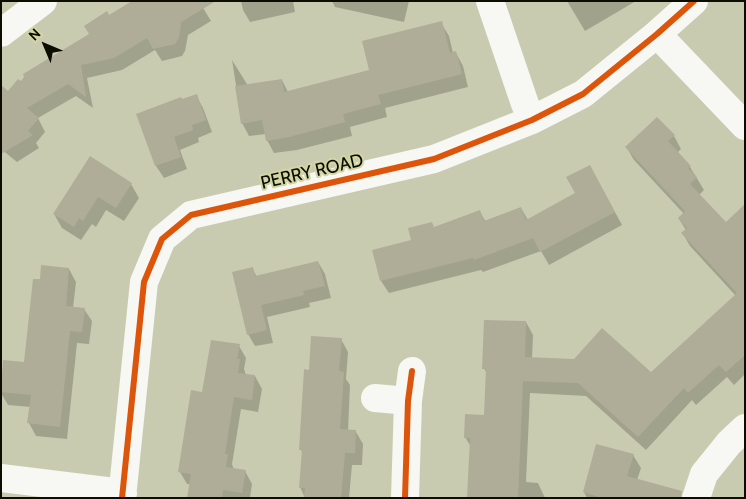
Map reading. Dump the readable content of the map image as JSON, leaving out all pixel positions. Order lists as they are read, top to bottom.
{
  "streets": {
    "street": ["PERRY ROAD"]
  },
  "north": "top left"
}
